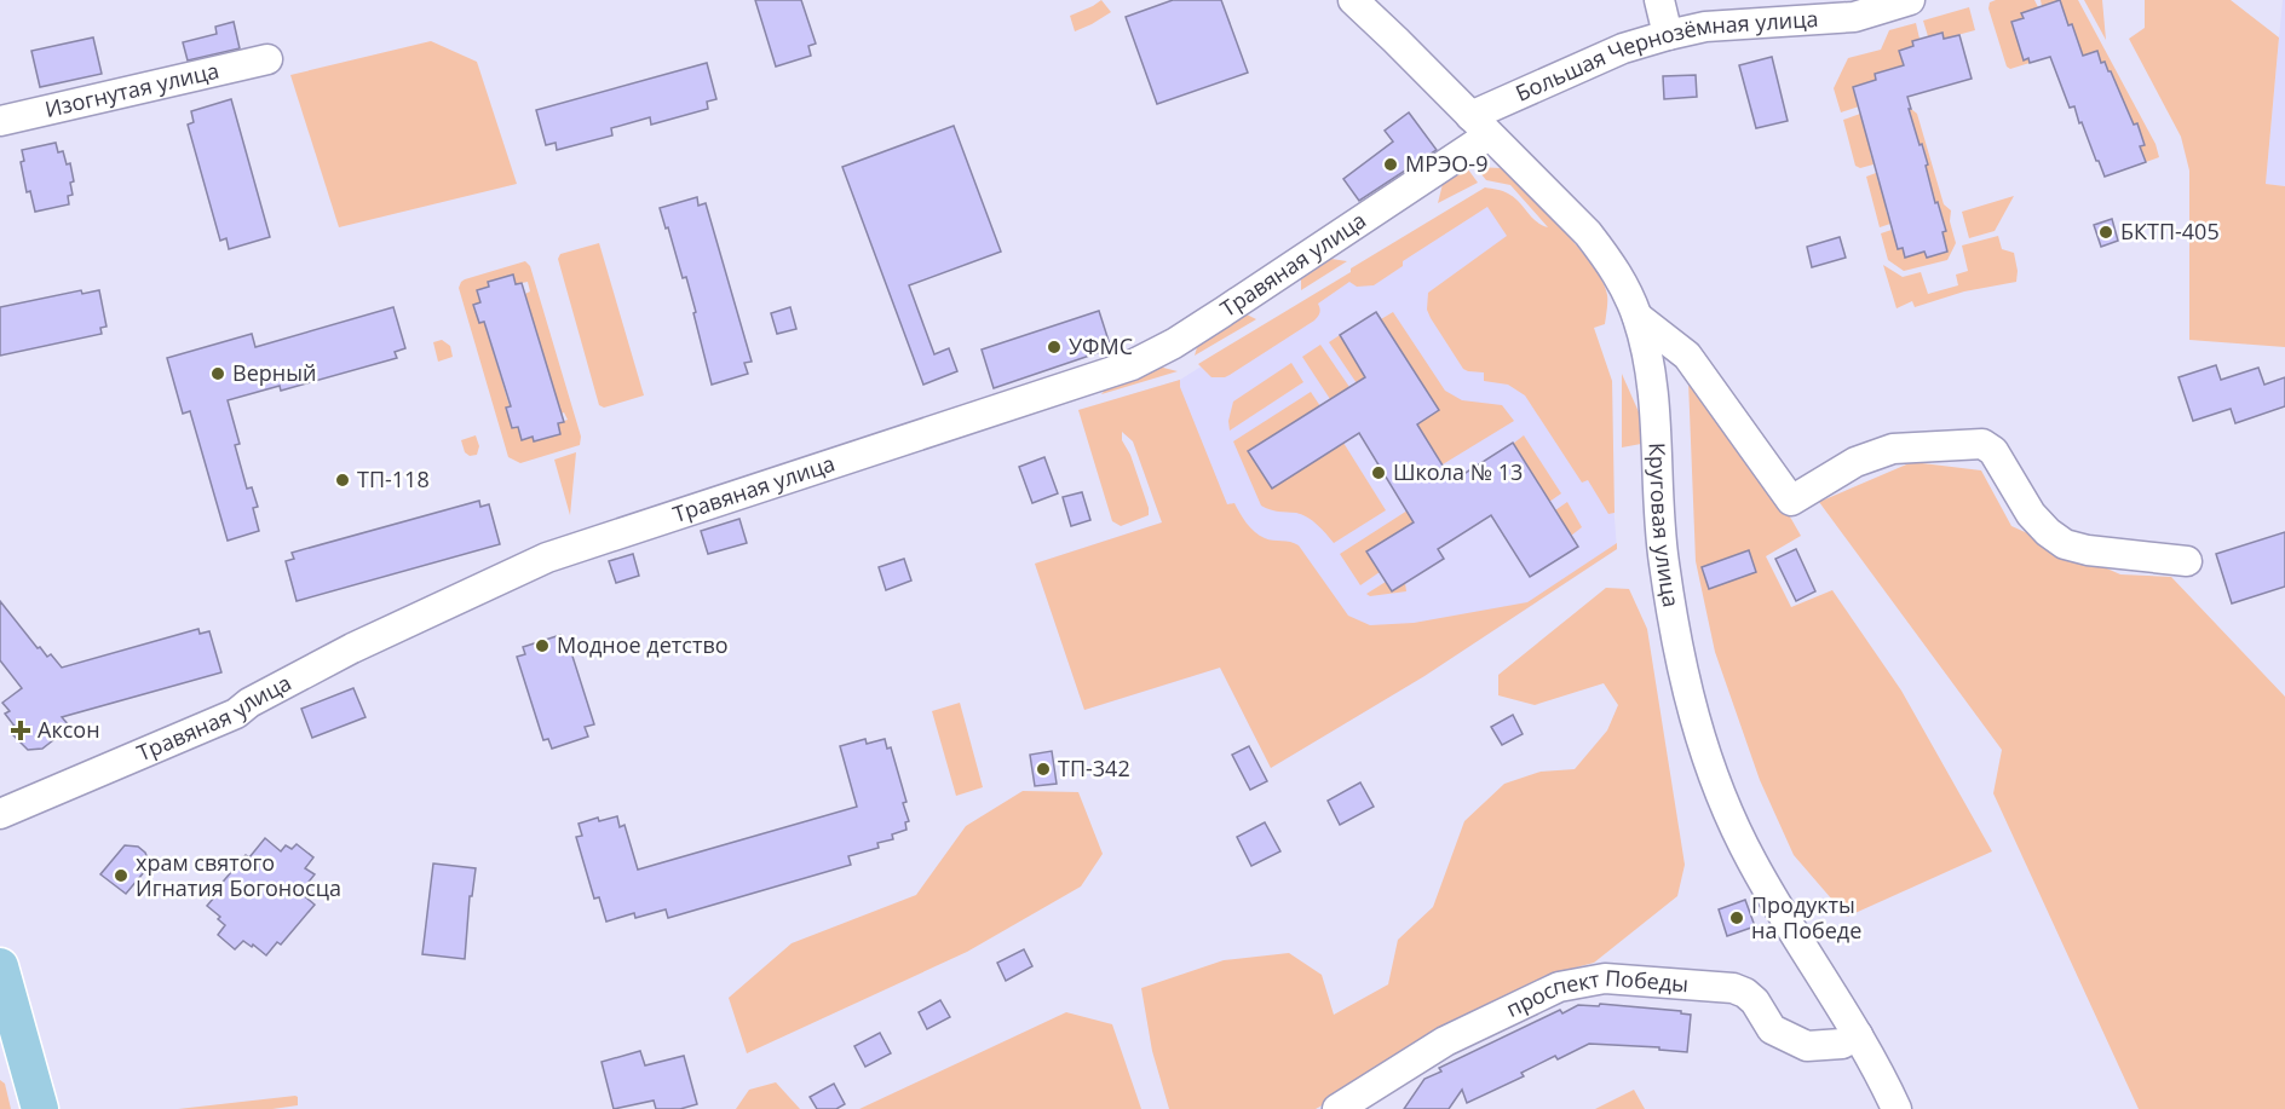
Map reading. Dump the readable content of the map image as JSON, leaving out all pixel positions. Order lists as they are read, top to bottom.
{
  "streets": {
    "street": [
      "Большая Чернозёмная улица",
      "Изогнутая улица",
      "Травяная улица",
      "Круговая улица",
      "проспект Победы"
    ]
  },
  "crossings": [
    ["Большая Чернозёмная улица", "Травяная улица"],
    ["Большая Чернозёмная улица", "Круговая улица"],
    ["Травяная улица", "Круговая улица"],
    ["Круговая улица", "проспект Победы"]
  ],
  "places": {
    "other": [
      "МРЭО-9",
      "БКТП-405",
      "УФМС",
      "Верный",
      "Школа № 13",
      "ТП-118",
      "Модное детство",
      "ТП-342",
      "храм святого Игнатия Богоносца",
      "Продукты на Победе"
    ],
    "health": ["Аксон"]
  }
}
